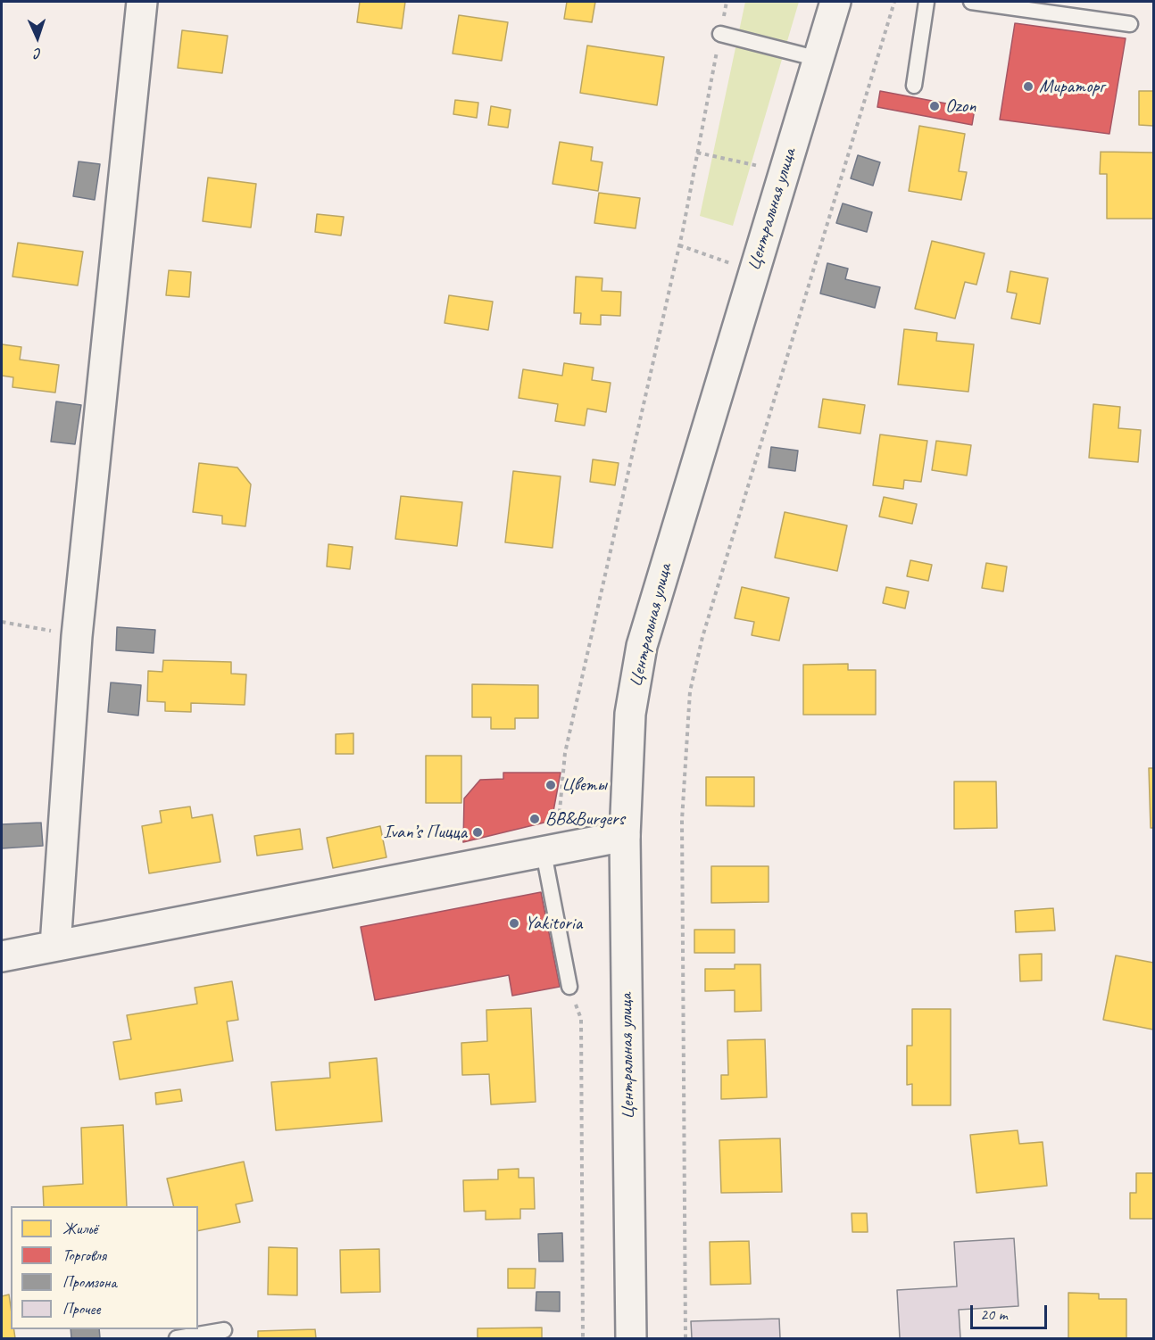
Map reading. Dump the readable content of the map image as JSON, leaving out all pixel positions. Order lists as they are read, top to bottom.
{
  "streets": {
    "street": ["Центральная улица"]
  },
  "places": [
    "Мираторг",
    "Ozon",
    "Цветы",
    "BB&Burgers",
    "Ivan’s Пицца",
    "Yakitoria"
  ],
  "legend": [
    "Жильё",
    "Торговля",
    "Промзона",
    "Прочее"
  ],
  "scale_bar": "20 m",
  "north": "bottom"
}
